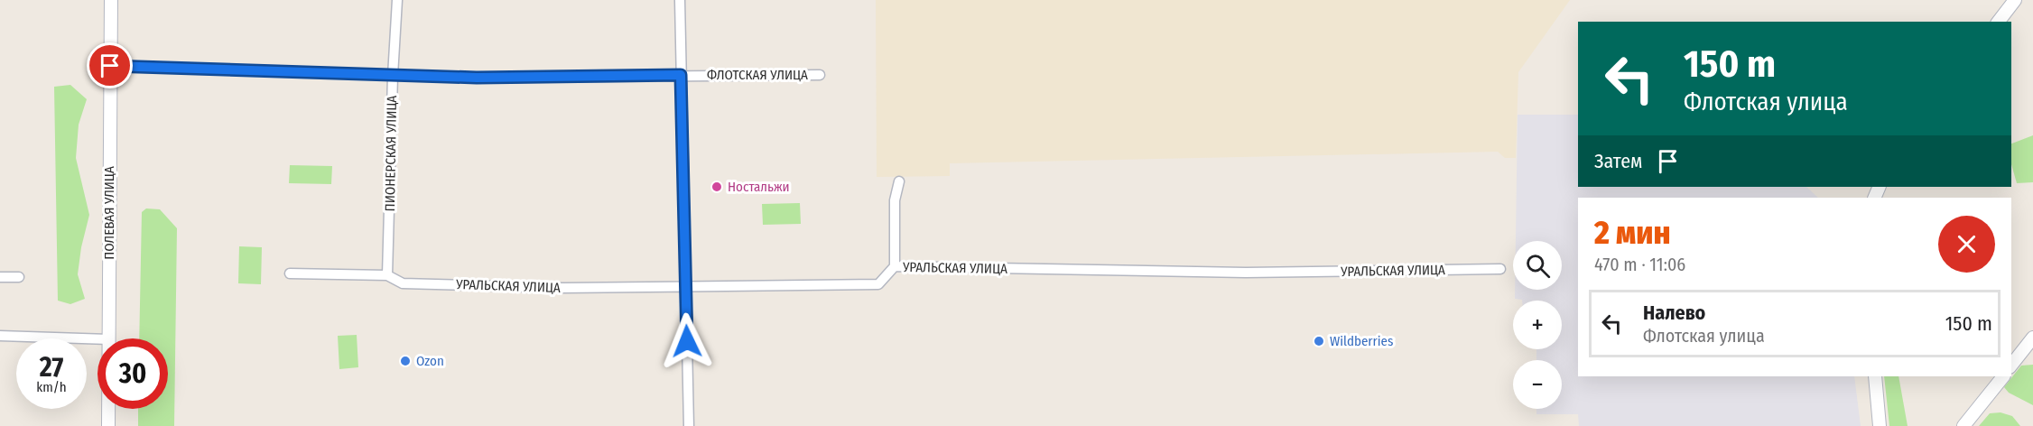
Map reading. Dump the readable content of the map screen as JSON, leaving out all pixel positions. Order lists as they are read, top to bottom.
{
  "streets": {
    "street": [
      "ФЛОТСКАЯ УЛИЦА",
      "ПИОНЕРСКАЯ УЛИЦА",
      "ПОЛЕВАЯ УЛИЦА",
      "УРАЛЬСКАЯ УЛИЦА"
    ]
  },
  "crossings": [
    ["ФЛОТСКАЯ УЛИЦА", "ПИОНЕРСКАЯ УЛИЦА"],
    ["ФЛОТСКАЯ УЛИЦА", "ПОЛЕВАЯ УЛИЦА"],
    ["ПИОНЕРСКАЯ УЛИЦА", "УРАЛЬСКАЯ УЛИЦА"]
  ],
  "places": ["Ностальжи", "Wildberries", "Ozon"],
  "page": {
    "turn": ["150 m", "Флотская улица"],
    "then": "Затем",
    "heading": ["2 мин", "470 m · 11:06"],
    "map_buttons": ["+", "−"],
    "list": [
      {
        "name": "Налево",
        "note": "Флотская улица",
        "value": "150 m"
      }
    ],
    "speed": "27 km/h",
    "limit": "30"
  }
}
